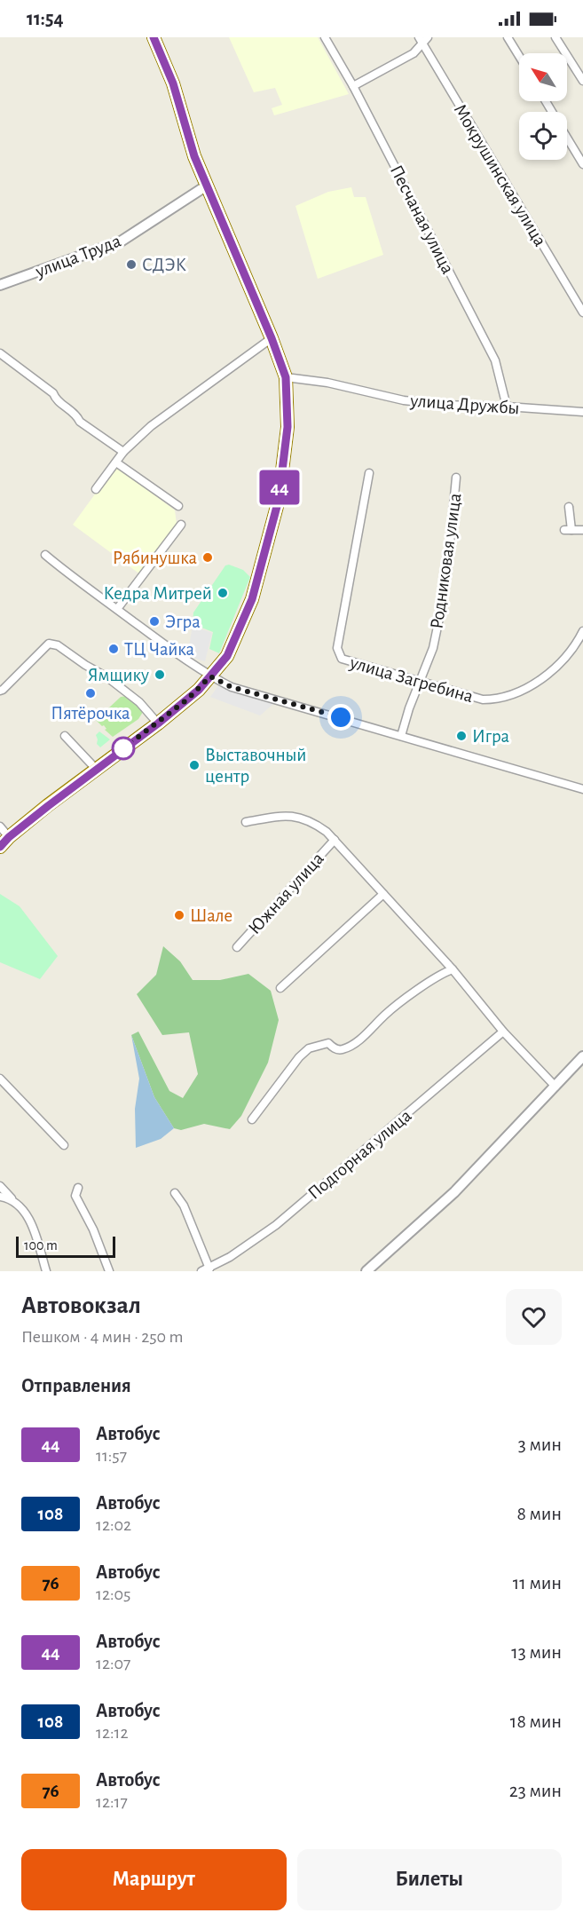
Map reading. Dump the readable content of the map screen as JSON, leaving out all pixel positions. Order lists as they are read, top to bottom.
{
  "streets": {
    "street": [
      "Мокрушинская улица",
      "Песчаная улица",
      "улица Труда",
      "улица Дружбы",
      "Родниковая улица",
      "улица Загребина",
      "Южная улица",
      "Подгорная улица"
    ]
  },
  "crossings": [
    ["Песчаная улица", "улица Дружбы"],
    ["Родниковая улица", "улица Загребина"]
  ],
  "places": [
    "СДЭК",
    "Рябинушка",
    "Кедра Митрей",
    "Эгра",
    "ТЦ Чайка",
    "Ямщику",
    "Пятёрочка",
    "Игра",
    "Выставочный центр",
    "Шале"
  ],
  "lines": ["bus line 44"],
  "scale_bar": "100 m",
  "north": "top left",
  "page": {
    "status": "11:54",
    "on_map": "44",
    "scale": "100 m",
    "heading": [
      ["Автовокзал", "Пешком · 4 мин · 250 m"],
      "Отправления"
    ],
    "list": [
      {
        "mark": "44",
        "name": "Автобус",
        "note": "11:57",
        "value": "3 мин"
      },
      {
        "mark": "108",
        "name": "Автобус",
        "note": "12:02",
        "value": "8 мин"
      },
      {
        "mark": "76",
        "name": "Автобус",
        "note": "12:05",
        "value": "11 мин"
      },
      {
        "mark": "44",
        "name": "Автобус",
        "note": "12:07",
        "value": "13 мин"
      },
      {
        "mark": "108",
        "name": "Автобус",
        "note": "12:12",
        "value": "18 мин"
      },
      {
        "mark": "76",
        "name": "Автобус",
        "note": "12:17",
        "value": "23 мин"
      }
    ],
    "buttons": ["Маршрут", "Билеты"]
  }
}
